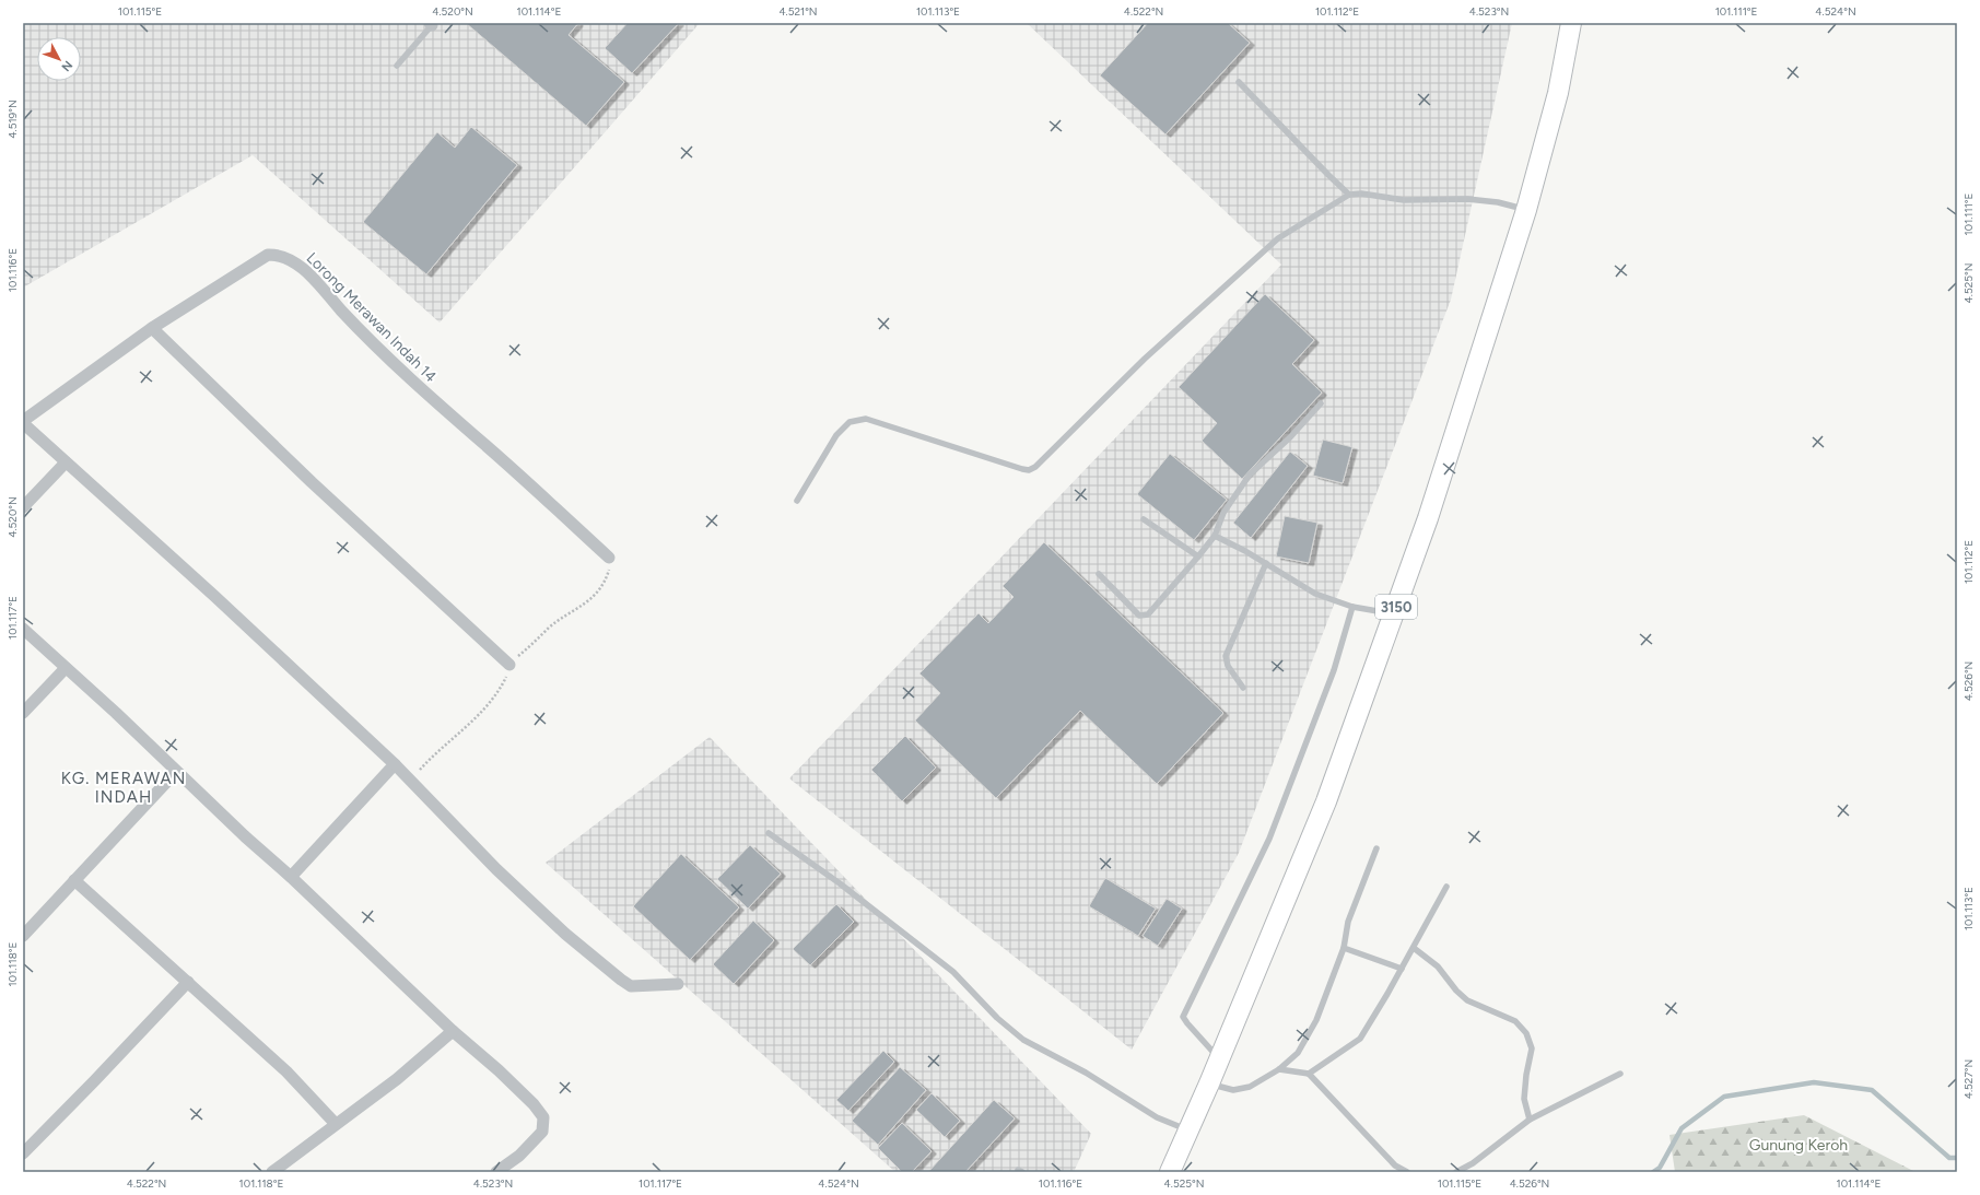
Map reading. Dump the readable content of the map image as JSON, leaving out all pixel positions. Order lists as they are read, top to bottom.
{
  "streets": {
    "main road": ["3150"],
    "street": ["Lorong Merawan Indah 14"]
  },
  "districts": ["KG. MERAWAN INDAH"],
  "parks": ["Gunung Keroh"],
  "north": "bottom right",
  "coordinates": [
    "101.115°E",
    "4.520°N",
    "101.114°E",
    "4.521°N",
    "101.113°E",
    "4.522°N",
    "101.112°E",
    "4.523°N",
    "101.111°E",
    "4.524°N",
    "4.519°N",
    "101.116°E",
    "4.525°N",
    "101.117°E",
    "4.526°N",
    "101.118°E",
    "4.527°N"
  ]
}
